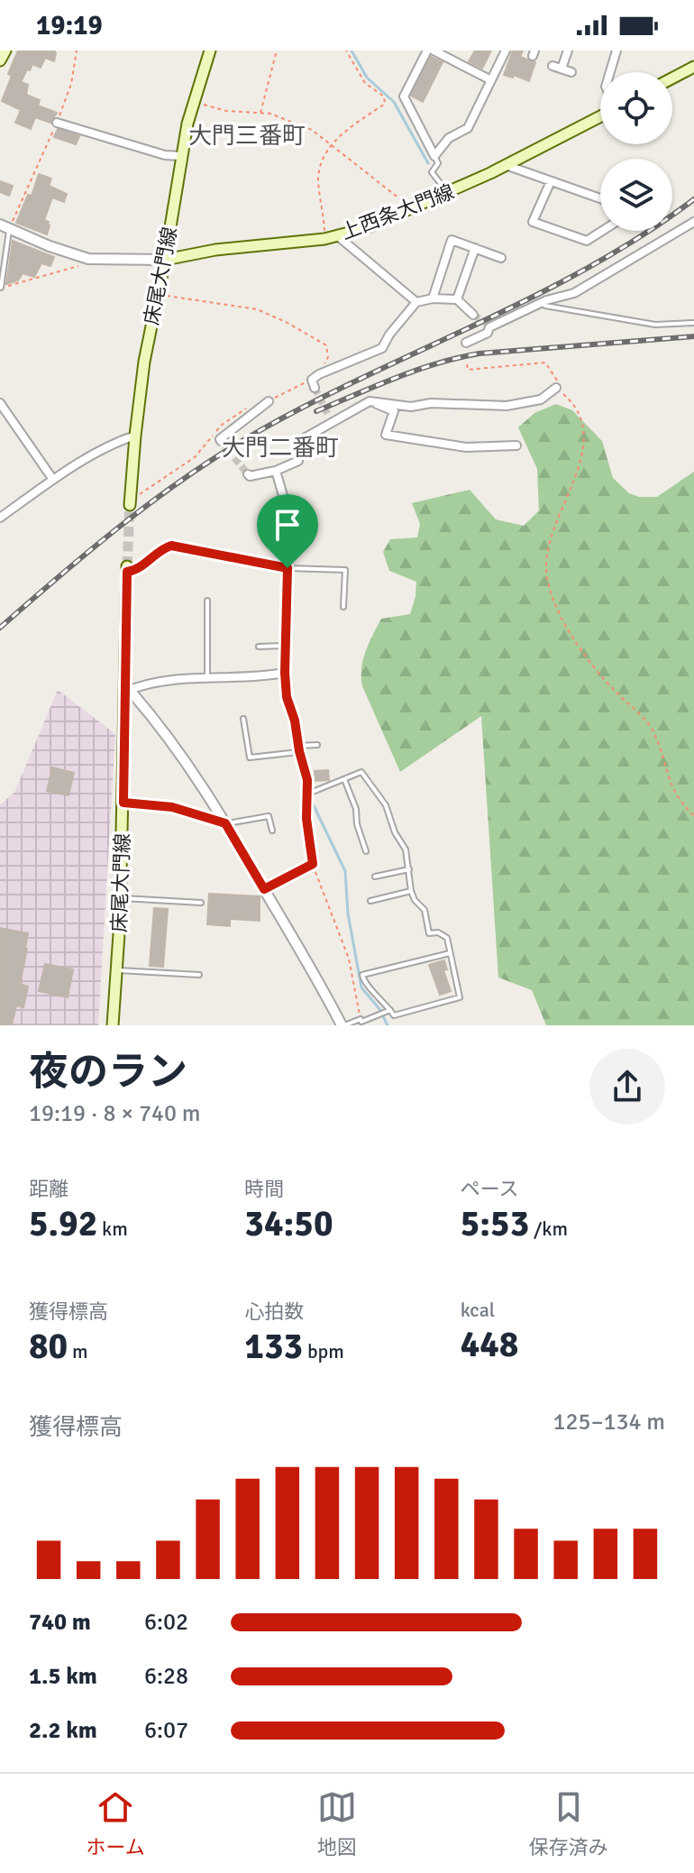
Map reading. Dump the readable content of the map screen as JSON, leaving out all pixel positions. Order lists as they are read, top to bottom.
{
  "streets": {
    "main road": ["上西条大門線", "床尾大門線"]
  },
  "crossings": [
    ["上西条大門線", "床尾大門線"]
  ],
  "districts": ["大門三番町", "大門二番町"],
  "page": {
    "status": "19:19",
    "heading": ["夜のラン", "19:19 · 8 × 740 m"],
    "stats": [
      ["距離", "5.92 km"],
      ["時間", "34:50"],
      ["ペース", "5:53 /km"],
      ["獲得標高", "80 m"],
      ["心拍数", "133 bpm"],
      ["kcal", "448"]
    ],
    "chart": ["獲得標高", "125–134 m"],
    "list": [
      {
        "name": "740 m",
        "note": "6:02"
      },
      {
        "name": "1.5 km",
        "note": "6:28"
      },
      {
        "name": "2.2 km",
        "note": "6:07"
      }
    ],
    "tabs": ["ホーム", "地図", "保存済み"]
  }
}
